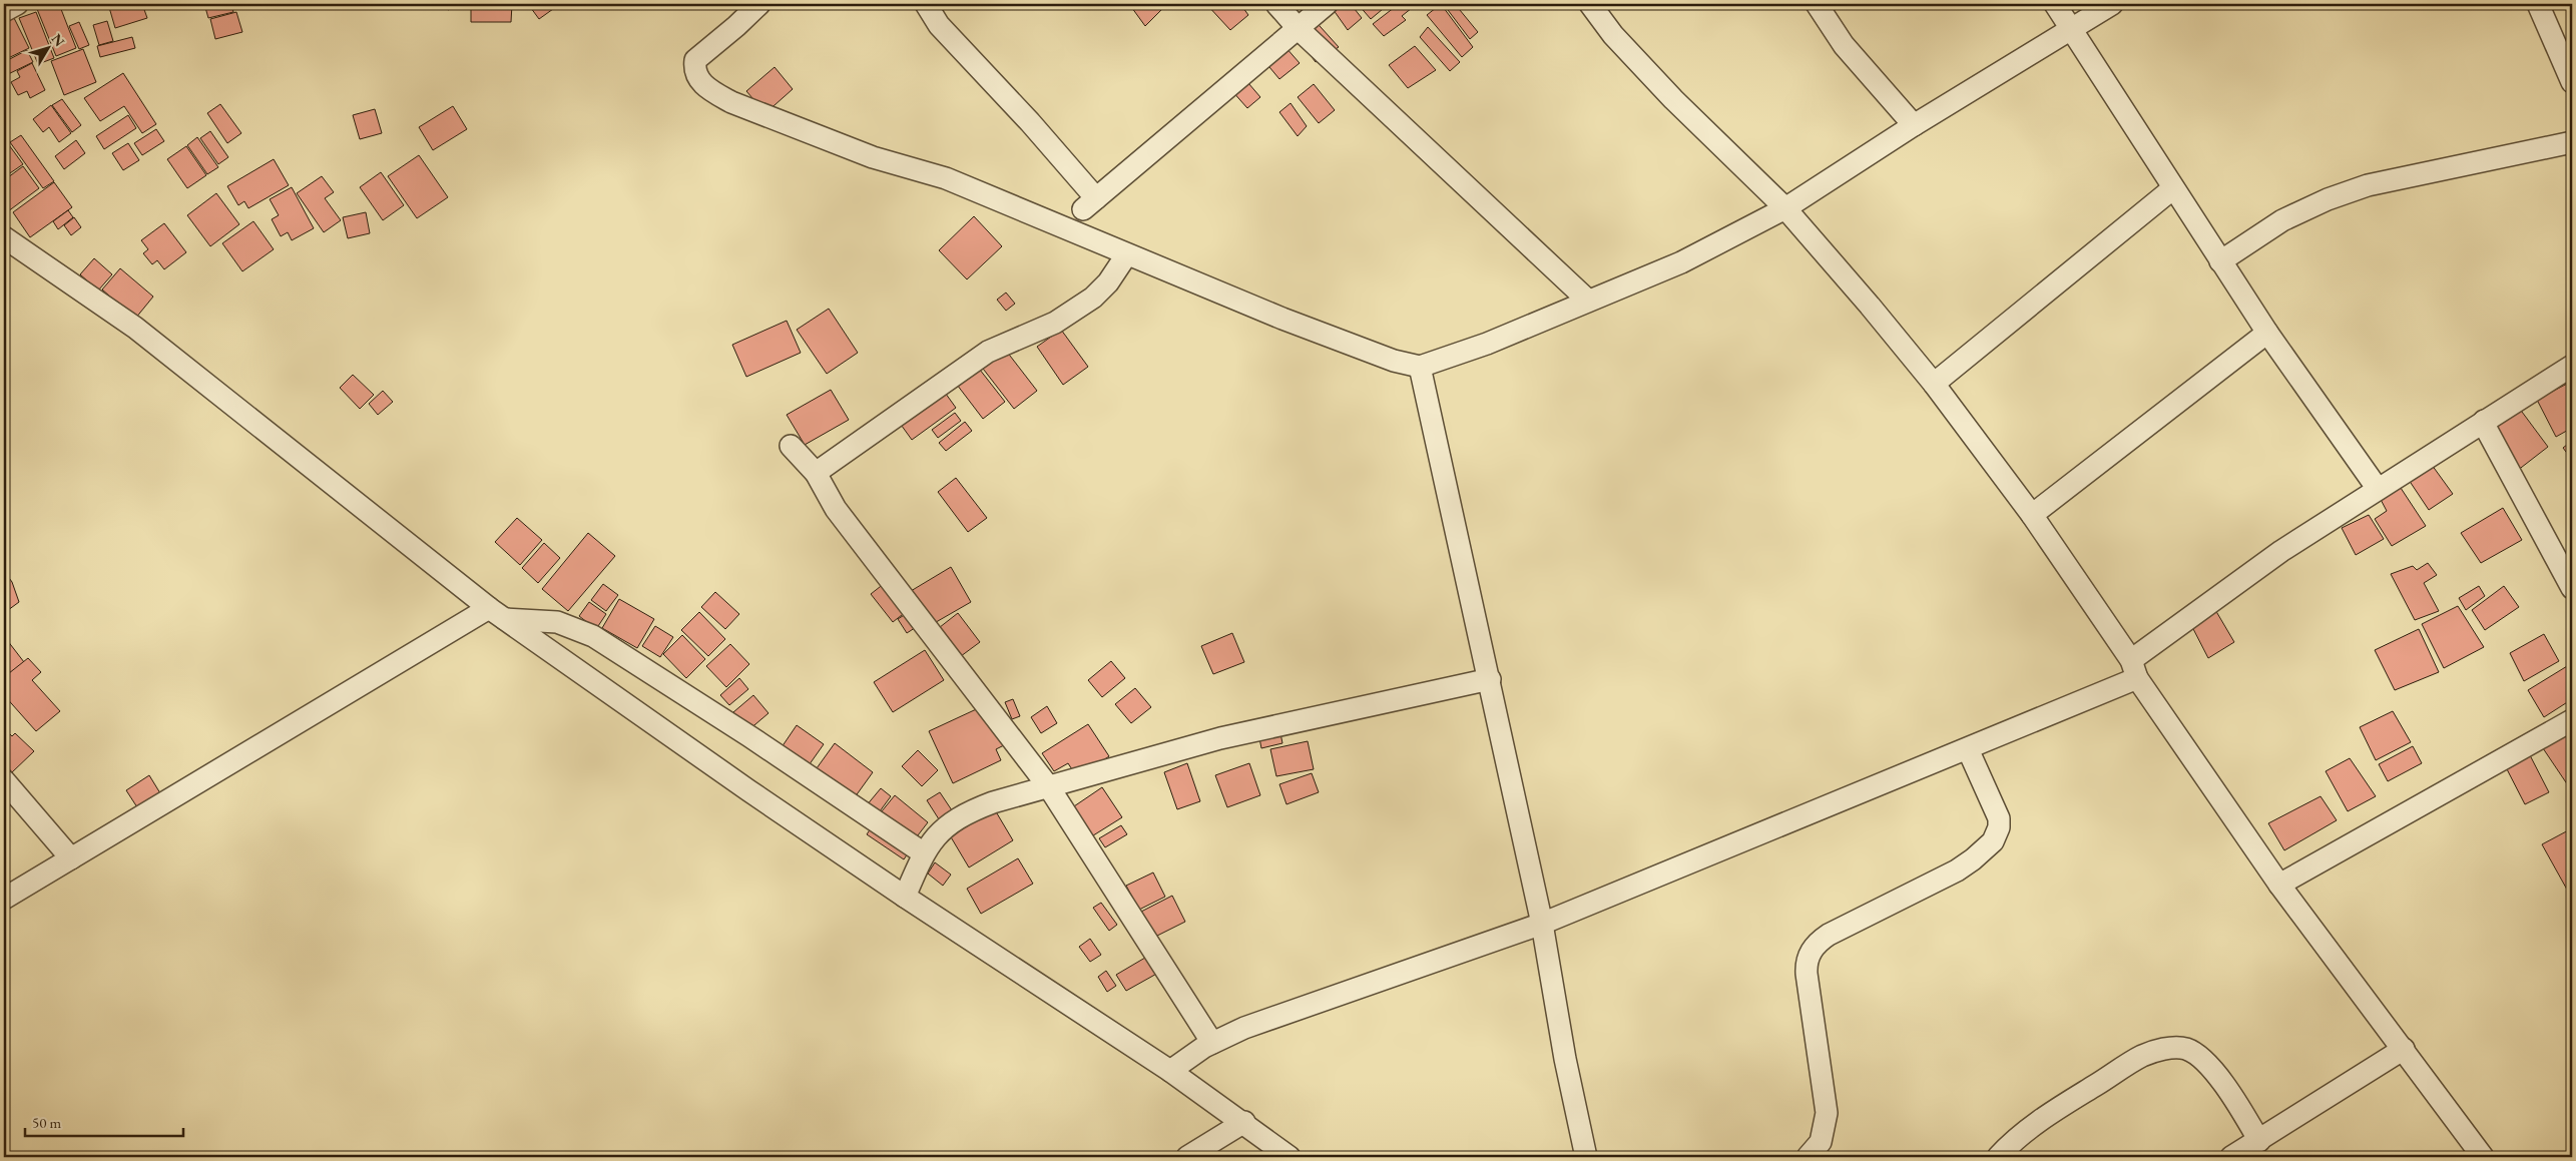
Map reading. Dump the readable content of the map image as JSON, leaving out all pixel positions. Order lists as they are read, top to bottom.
{
  "scale_bar": "50 m",
  "north": "top right"
}
